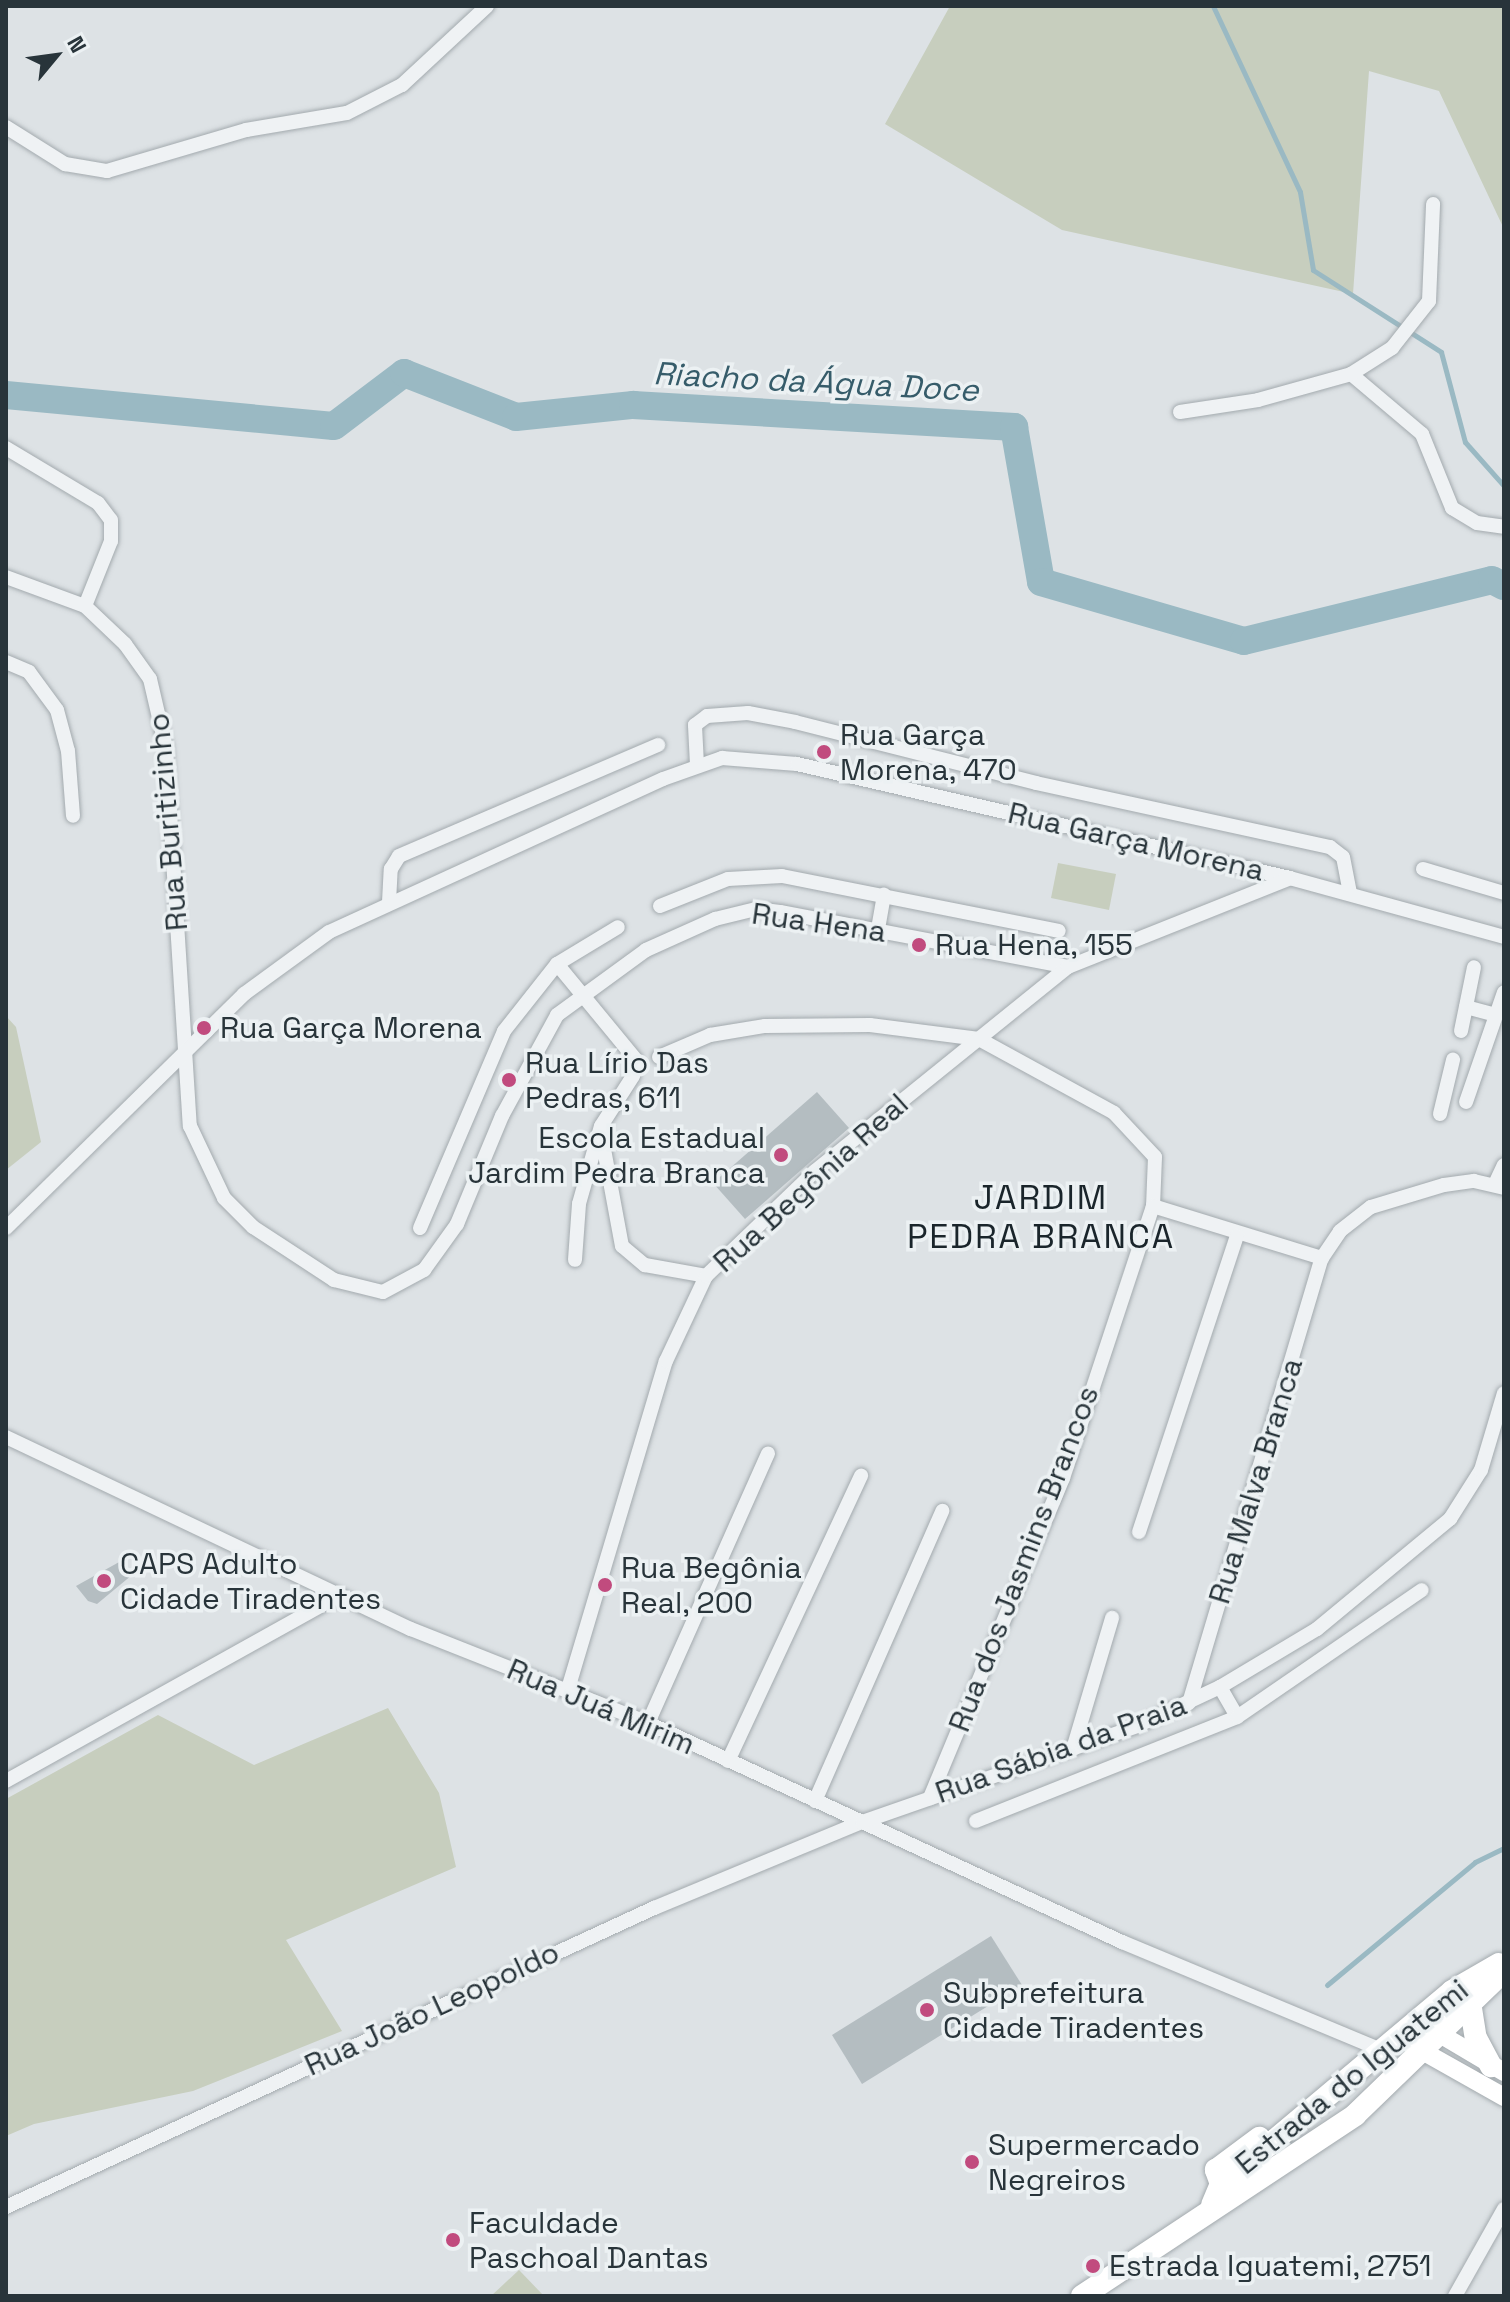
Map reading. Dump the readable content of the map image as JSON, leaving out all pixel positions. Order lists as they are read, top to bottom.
{
  "streets": {
    "main road": ["Estrada do Iguatemi"],
    "street": [
      "Rua Buritizinho",
      "Rua Garça Morena",
      "Rua Hena",
      "Rua Begônia Real",
      "Rua Malva Branca",
      "Rua dos Jasmins Brancos",
      "Rua Juá Mirim",
      "Rua Sábia da Praia",
      "Rua João Leopoldo"
    ]
  },
  "crossings": [
    ["Rua Buritizinho", "Rua Garça Morena"],
    ["Rua Buritizinho", "Rua Hena"],
    ["Rua Garça Morena", "Rua Hena"],
    ["Rua Garça Morena", "Rua Begônia Real"],
    ["Rua Hena", "Rua Begônia Real"],
    ["Rua Begônia Real", "Rua dos Jasmins Brancos"],
    ["Rua Begônia Real", "Rua Juá Mirim"],
    ["Rua Malva Branca", "Rua Sábia da Praia"],
    ["Rua dos Jasmins Brancos", "Rua Sábia da Praia"],
    ["Rua Juá Mirim", "Rua Sábia da Praia"],
    ["Rua Juá Mirim", "Rua João Leopoldo"],
    ["Rua Juá Mirim", "Estrada do Iguatemi"],
    ["Rua Sábia da Praia", "Rua João Leopoldo"]
  ],
  "districts": ["JARDIM PEDRA BRANCA"],
  "water": ["Riacho da Água Doce"],
  "places": [
    "Rua Garça Morena, 470",
    "Rua Hena, 155",
    "Rua Garça Morena",
    "Rua Lírio Das Pedras, 611",
    "Escola Estadual Jardim Pedra Branca",
    "CAPS Adulto Cidade Tiradentes",
    "Rua Begônia Real, 200",
    "Subprefeitura Cidade Tiradentes",
    "Supermercado Negreiros",
    "Faculdade Paschoal Dantas",
    "Estrada Iguatemi, 2751"
  ],
  "north": "top right"
}
